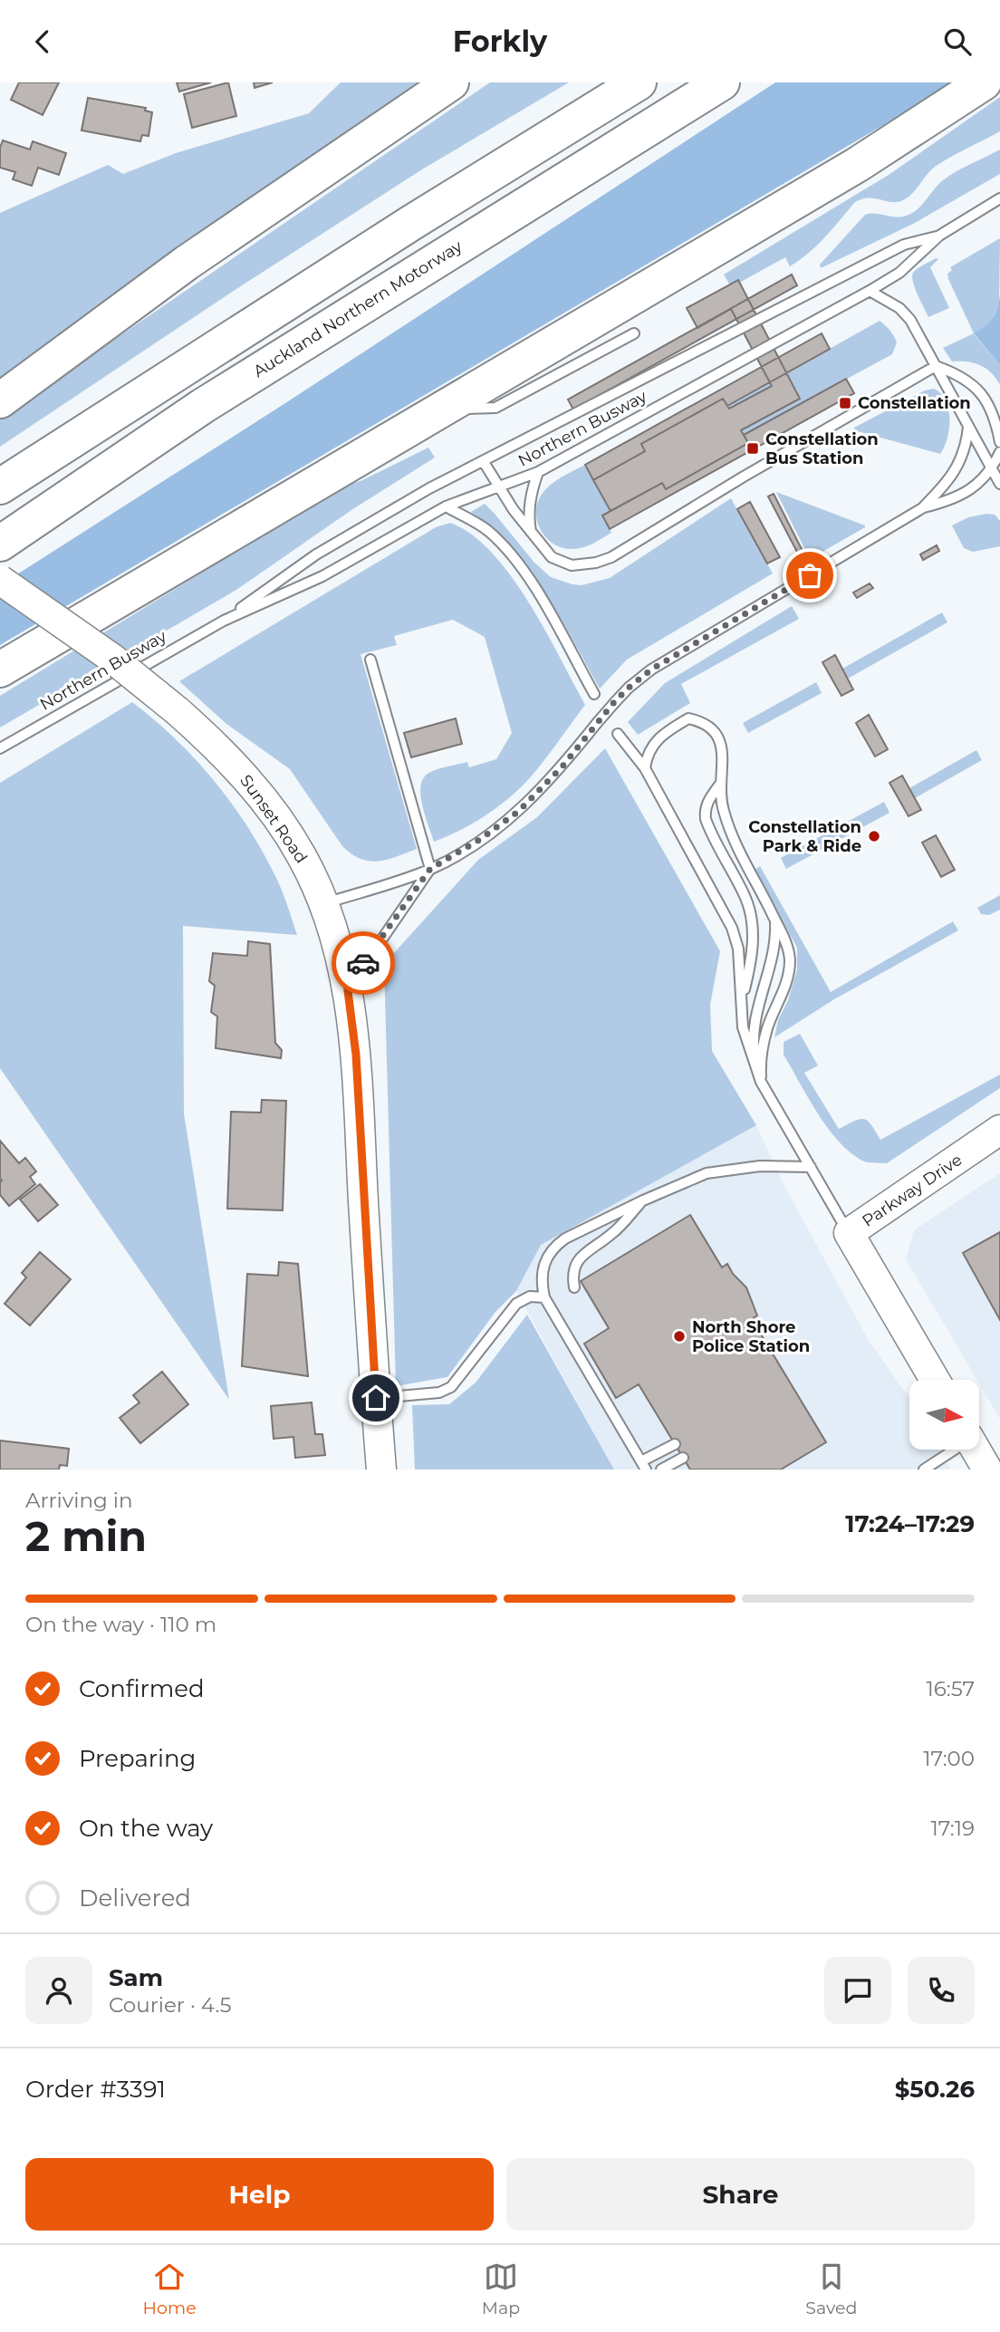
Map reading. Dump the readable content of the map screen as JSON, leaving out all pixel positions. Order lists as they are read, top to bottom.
{
  "streets": {
    "highway": ["Auckland Northern Motorway"],
    "main road": ["Sunset Road", "Parkway Drive"],
    "lane": ["Northern Busway"]
  },
  "places": {
    "transit": ["Constellation", "Constellation Bus Station"],
    "other": ["Constellation Park & Ride", "North Shore Police Station"]
  },
  "north": "right",
  "page": {
    "header": "Forkly",
    "heading": ["2 min", "Arriving in", "17:24–17:29"],
    "panel": [
      "Sam",
      "Courier · 4.5",
      "Order #3391",
      "$50.26"
    ],
    "bar": "On the way · 110 m",
    "list": [
      ["Confirmed", "16:57"],
      ["Preparing", "17:00"],
      ["On the way", "17:19"],
      "Delivered"
    ],
    "buttons": ["Help", "Share"],
    "tabs": ["Home", "Map", "Saved"]
  }
}
